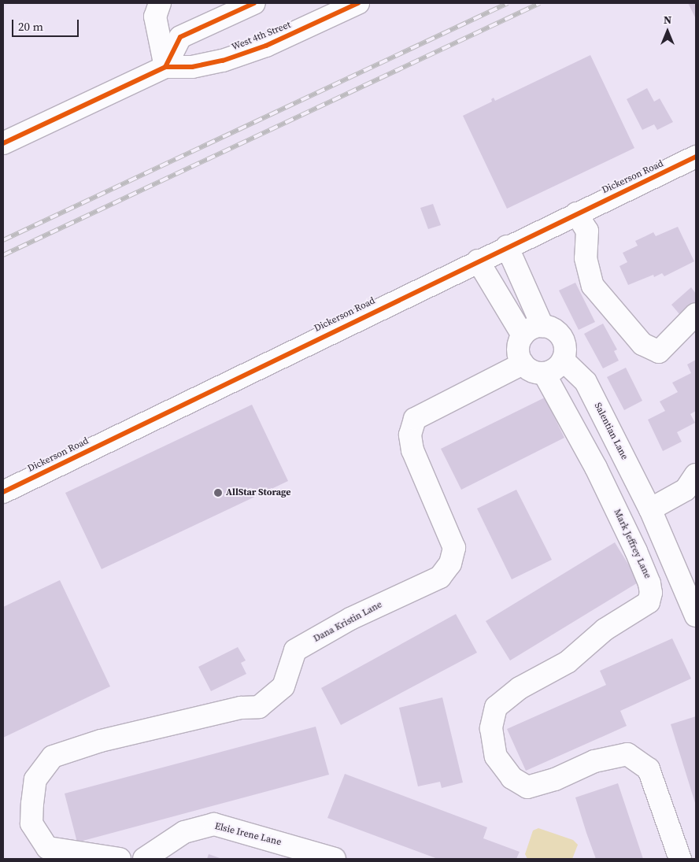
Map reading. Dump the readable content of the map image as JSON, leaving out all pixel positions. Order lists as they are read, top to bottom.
{
  "streets": {
    "street": [
      "West 4th Street",
      "Dickerson Road",
      "Salentian Lane",
      "Mark Jeffrey Lane",
      "Dana Kristin Lane",
      "Elsie Irene Lane"
    ]
  },
  "crossings": [
    ["Salentian Lane", "Mark Jeffrey Lane"],
    ["Salentian Lane", "Dana Kristin Lane"],
    ["Mark Jeffrey Lane", "Dana Kristin Lane"]
  ],
  "places": ["AllStar Storage"],
  "scale_bar": "20 m",
  "north": "top"
}
